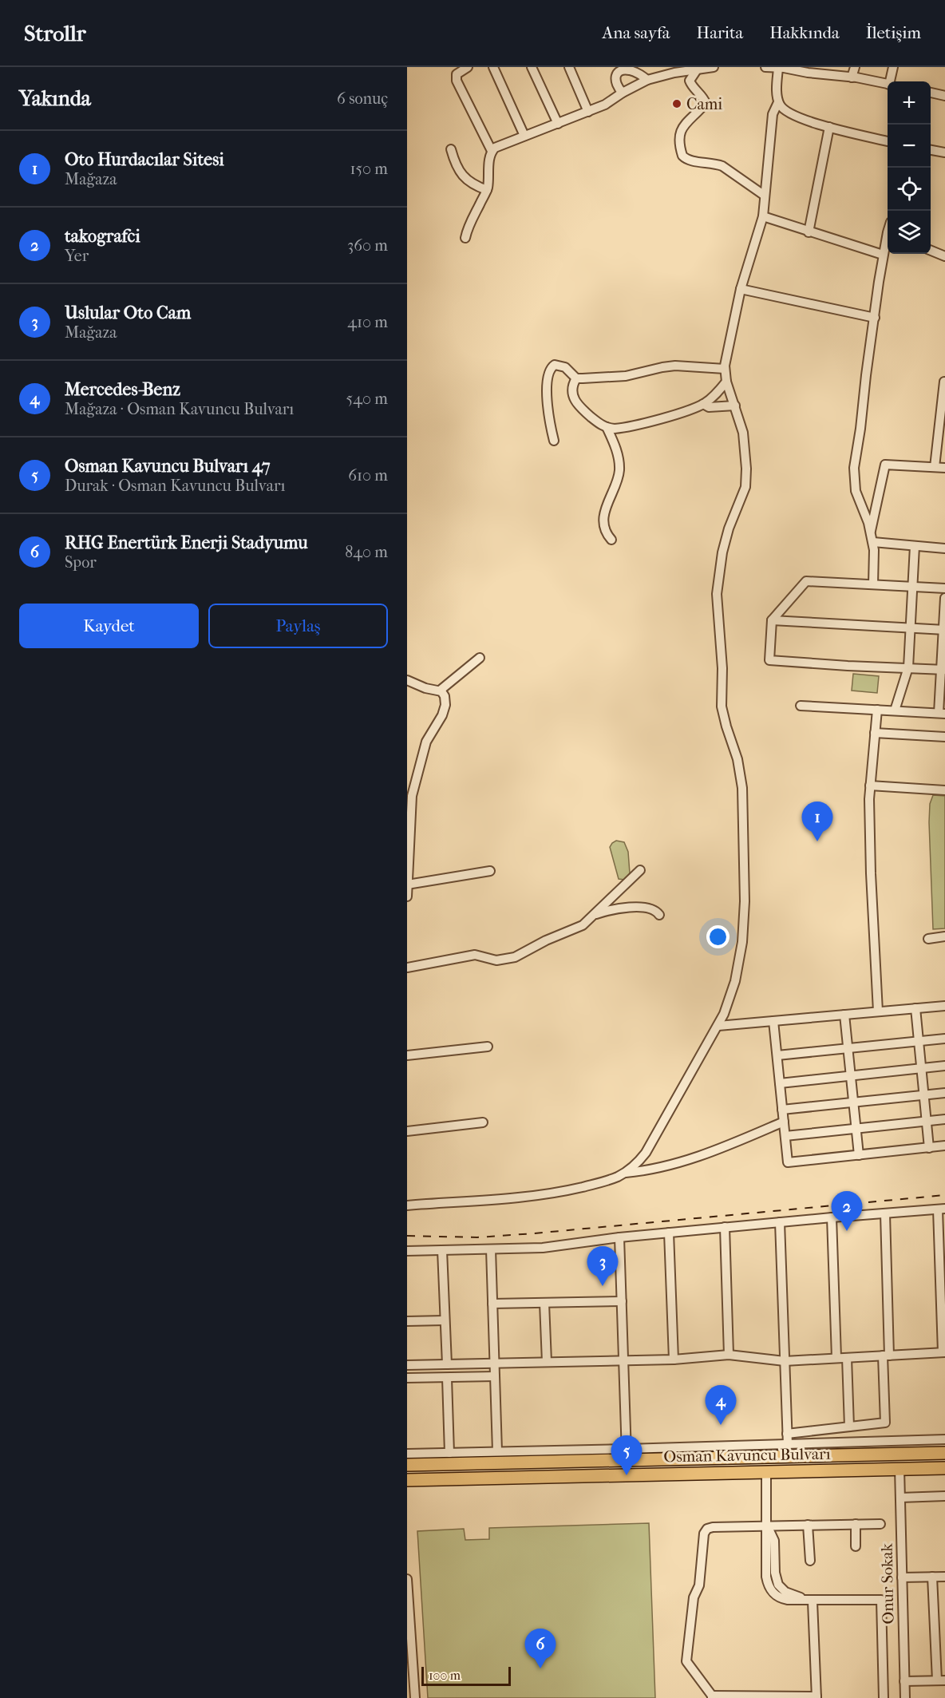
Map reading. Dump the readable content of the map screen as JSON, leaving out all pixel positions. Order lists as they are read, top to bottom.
{
  "streets": {
    "highway": ["Osman Kavuncu Bulvarı"],
    "street": ["Onur Sokak"]
  },
  "crossings": [
    ["Osman Kavuncu Bulvarı", "Onur Sokak"]
  ],
  "places": ["Cami"],
  "scale_bar": "100 m",
  "page": {
    "header": "Strollr",
    "nav": [
      "Ana sayfa",
      "Harita",
      "Hakkında",
      "İletişim"
    ],
    "heading": ["Yakında", "6 sonuç"],
    "map_buttons": ["+", "−"],
    "list": [
      {
        "mark": "1",
        "name": "Oto Hurdacılar Sitesi",
        "note": "Mağaza",
        "value": "150 m"
      },
      {
        "mark": "2",
        "name": "takografci",
        "note": "Yer",
        "value": "360 m"
      },
      {
        "mark": "3",
        "name": "Uslular Oto Cam",
        "note": "Mağaza",
        "value": "410 m"
      },
      {
        "mark": "4",
        "name": "Mercedes-Benz",
        "note": "Mağaza · Osman Kavuncu Bulvarı",
        "value": "540 m"
      },
      {
        "mark": "5",
        "name": "Osman Kavuncu Bulvarı 47",
        "note": "Durak · Osman Kavuncu Bulvarı",
        "value": "610 m"
      },
      {
        "mark": "6",
        "name": "RHG Enertürk Enerji Stadyumu",
        "note": "Spor",
        "value": "840 m"
      }
    ],
    "buttons": ["Kaydet", "Paylaş"],
    "pins": [
      "1",
      "2",
      "3",
      "4",
      "5",
      "6"
    ],
    "scale": "100 m"
  }
}
